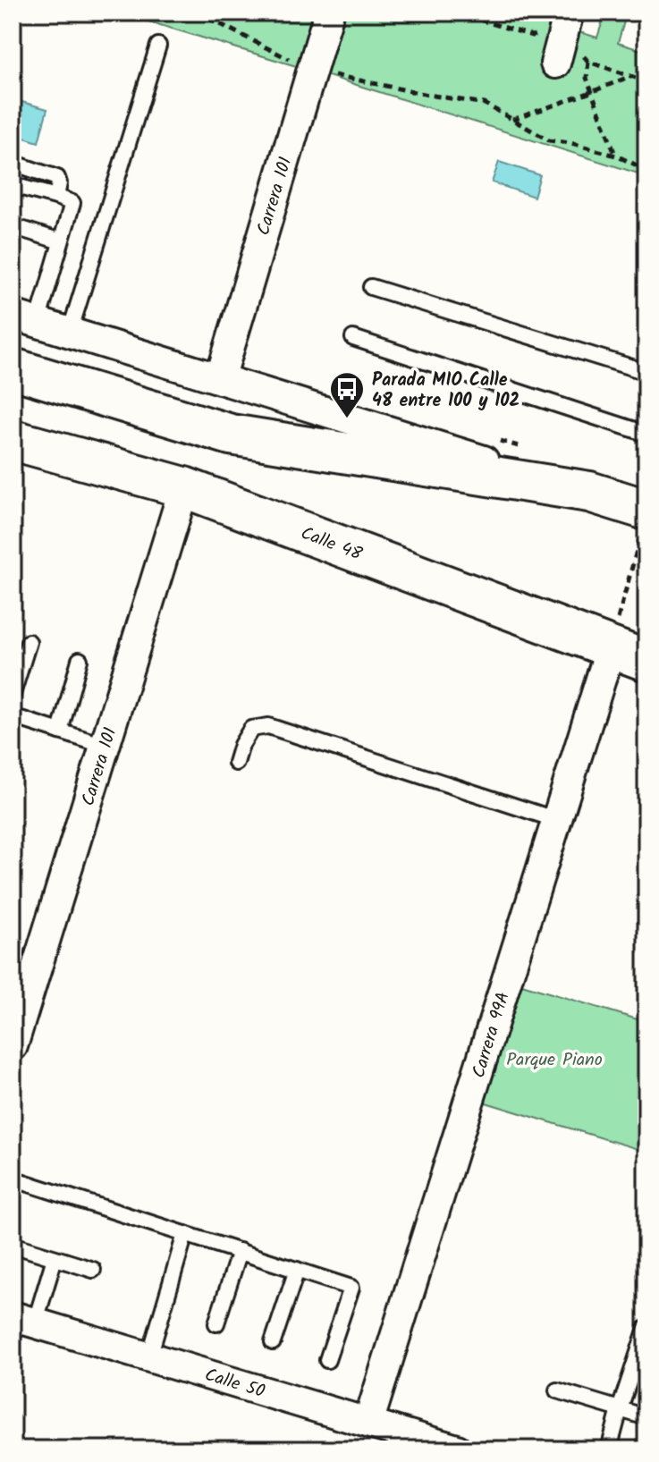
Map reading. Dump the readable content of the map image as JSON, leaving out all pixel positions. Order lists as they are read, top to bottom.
{
  "streets": {
    "main road": ["Calle 48"],
    "street": ["Carrera 101", "Carrera 99A", "Calle 50"]
  },
  "crossings": [
    ["Carrera 101", "Calle 48"],
    ["Calle 48", "Carrera 99A"],
    ["Carrera 99A", "Calle 50"]
  ],
  "parks": ["Parque Piano"],
  "places": {
    "bus stop": ["Parada MIO Calle 48 entre 100 y 102"]
  }
}
